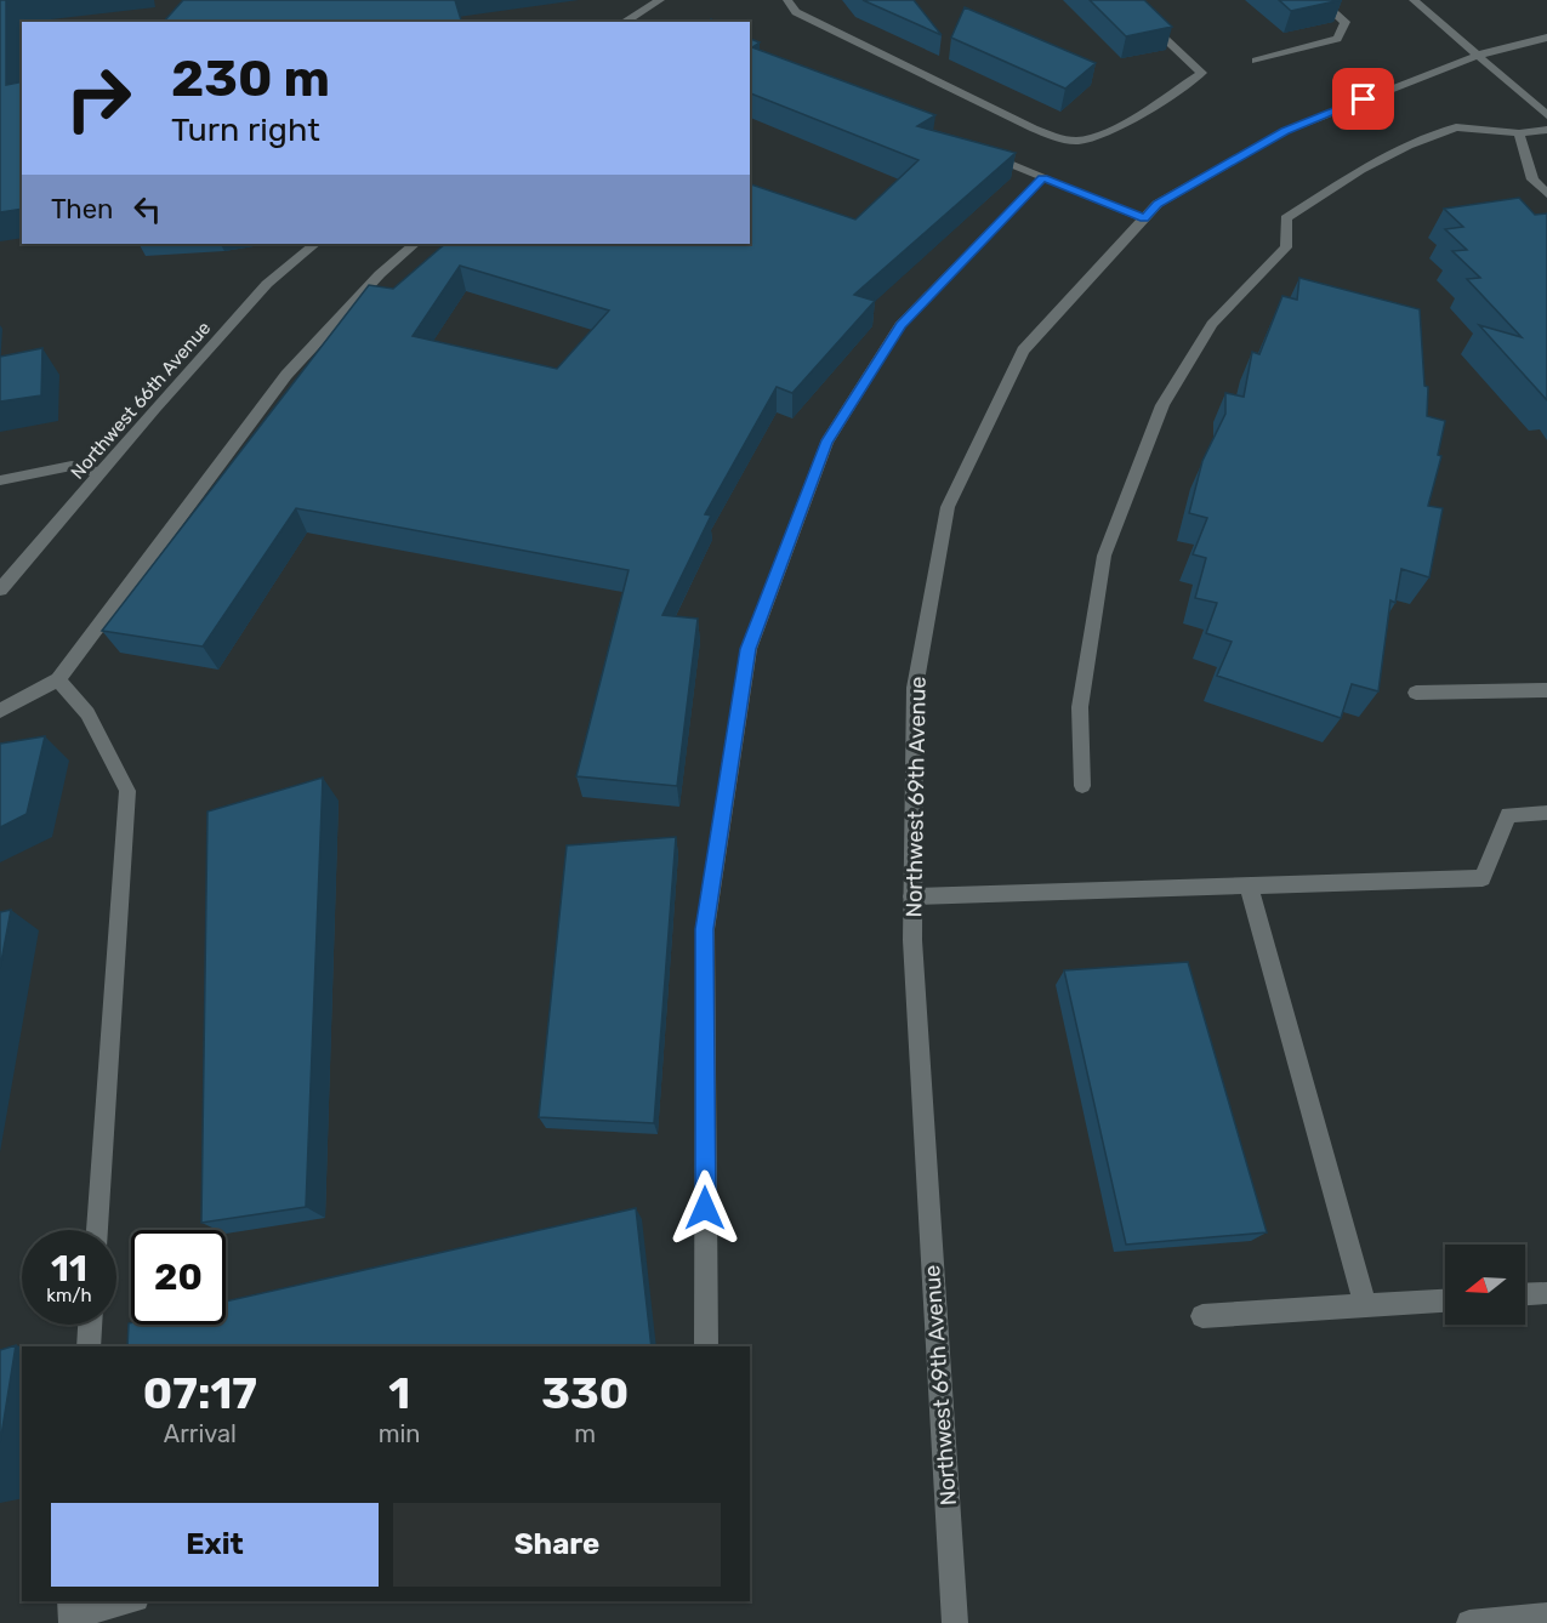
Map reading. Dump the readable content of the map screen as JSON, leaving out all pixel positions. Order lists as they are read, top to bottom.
{
  "streets": {
    "street": ["Northwest 66th Avenue", "Northwest 69th Avenue"]
  },
  "north": "left",
  "page": {
    "turn": ["230 m", "Turn right"],
    "then": "Then",
    "speed": "11 km/h",
    "limit": "20",
    "eta": [
      "07:17",
      "Arrival",
      "1",
      "min",
      "330",
      "m"
    ],
    "buttons": ["Exit", "Share"]
  }
}
